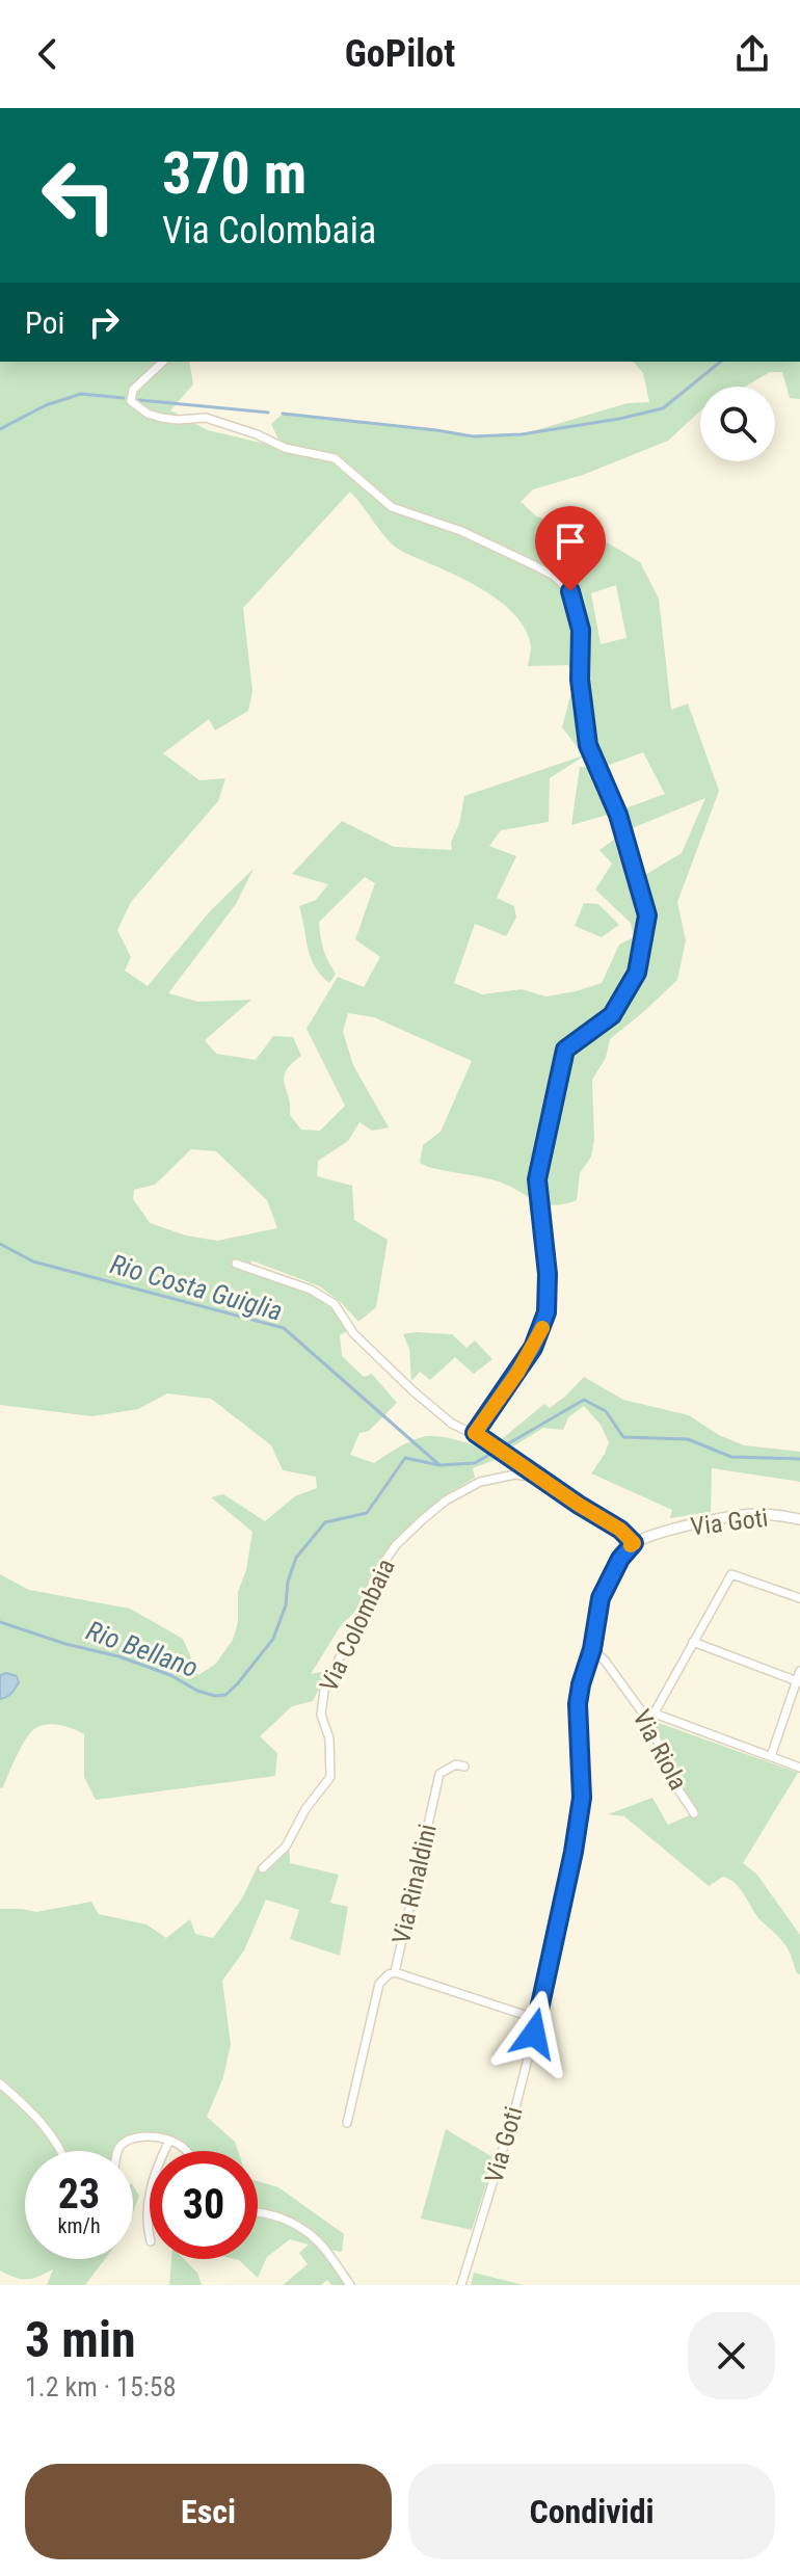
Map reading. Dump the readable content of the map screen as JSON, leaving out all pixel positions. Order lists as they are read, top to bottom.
{
  "streets": {
    "street": [
      "Via Goti",
      "Via Colombaia",
      "Via Riola",
      "Via Rinaldini"
    ]
  },
  "crossings": [
    ["Via Goti", "Via Colombaia"],
    ["Via Goti", "Via Riola"],
    ["Via Goti", "Via Rinaldini"]
  ],
  "water": ["Rio Costa Guiglia", "Rio Bellano"],
  "page": {
    "header": "GoPilot",
    "turn": ["370 m", "Via Colombaia"],
    "then": "Poi",
    "speed": "23 km/h",
    "limit": "30",
    "heading": ["3 min", "1.2 km · 15:58"],
    "buttons": ["Esci", "Condividi"]
  }
}
